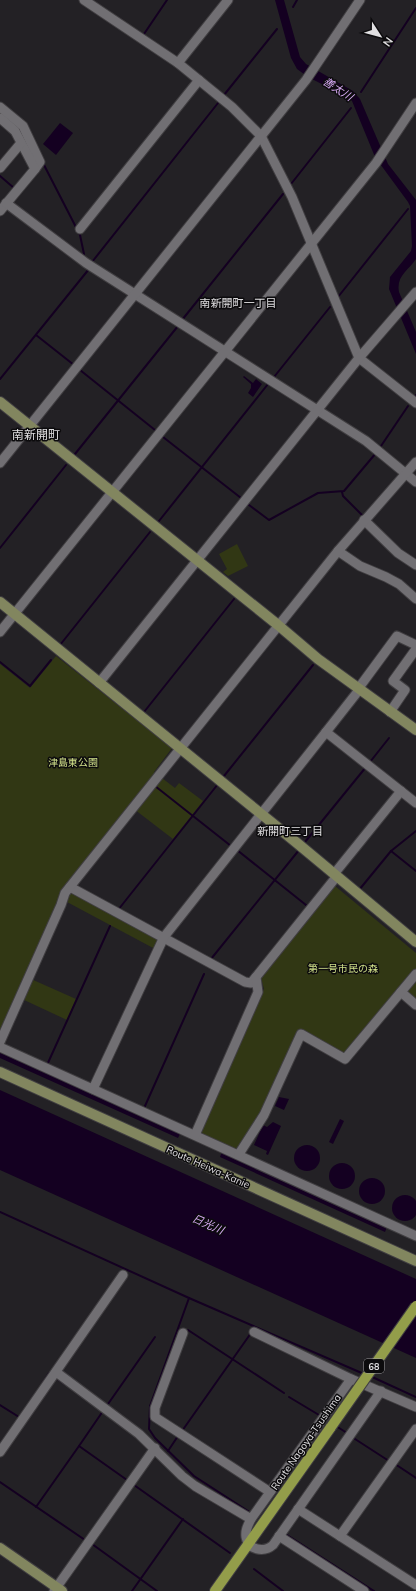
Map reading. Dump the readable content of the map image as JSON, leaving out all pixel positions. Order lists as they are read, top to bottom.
{
  "streets": {
    "main road": ["68", "Route Nagoya-Tsushima"],
    "street": ["Route Heiwa-Kanie"]
  },
  "districts": ["南新開町一丁目", "南新開町", "新開町三丁目"],
  "water": ["善太川", "日光川"],
  "parks": ["津島東公園", "第一号市民の森"],
  "north": "bottom right"
}
